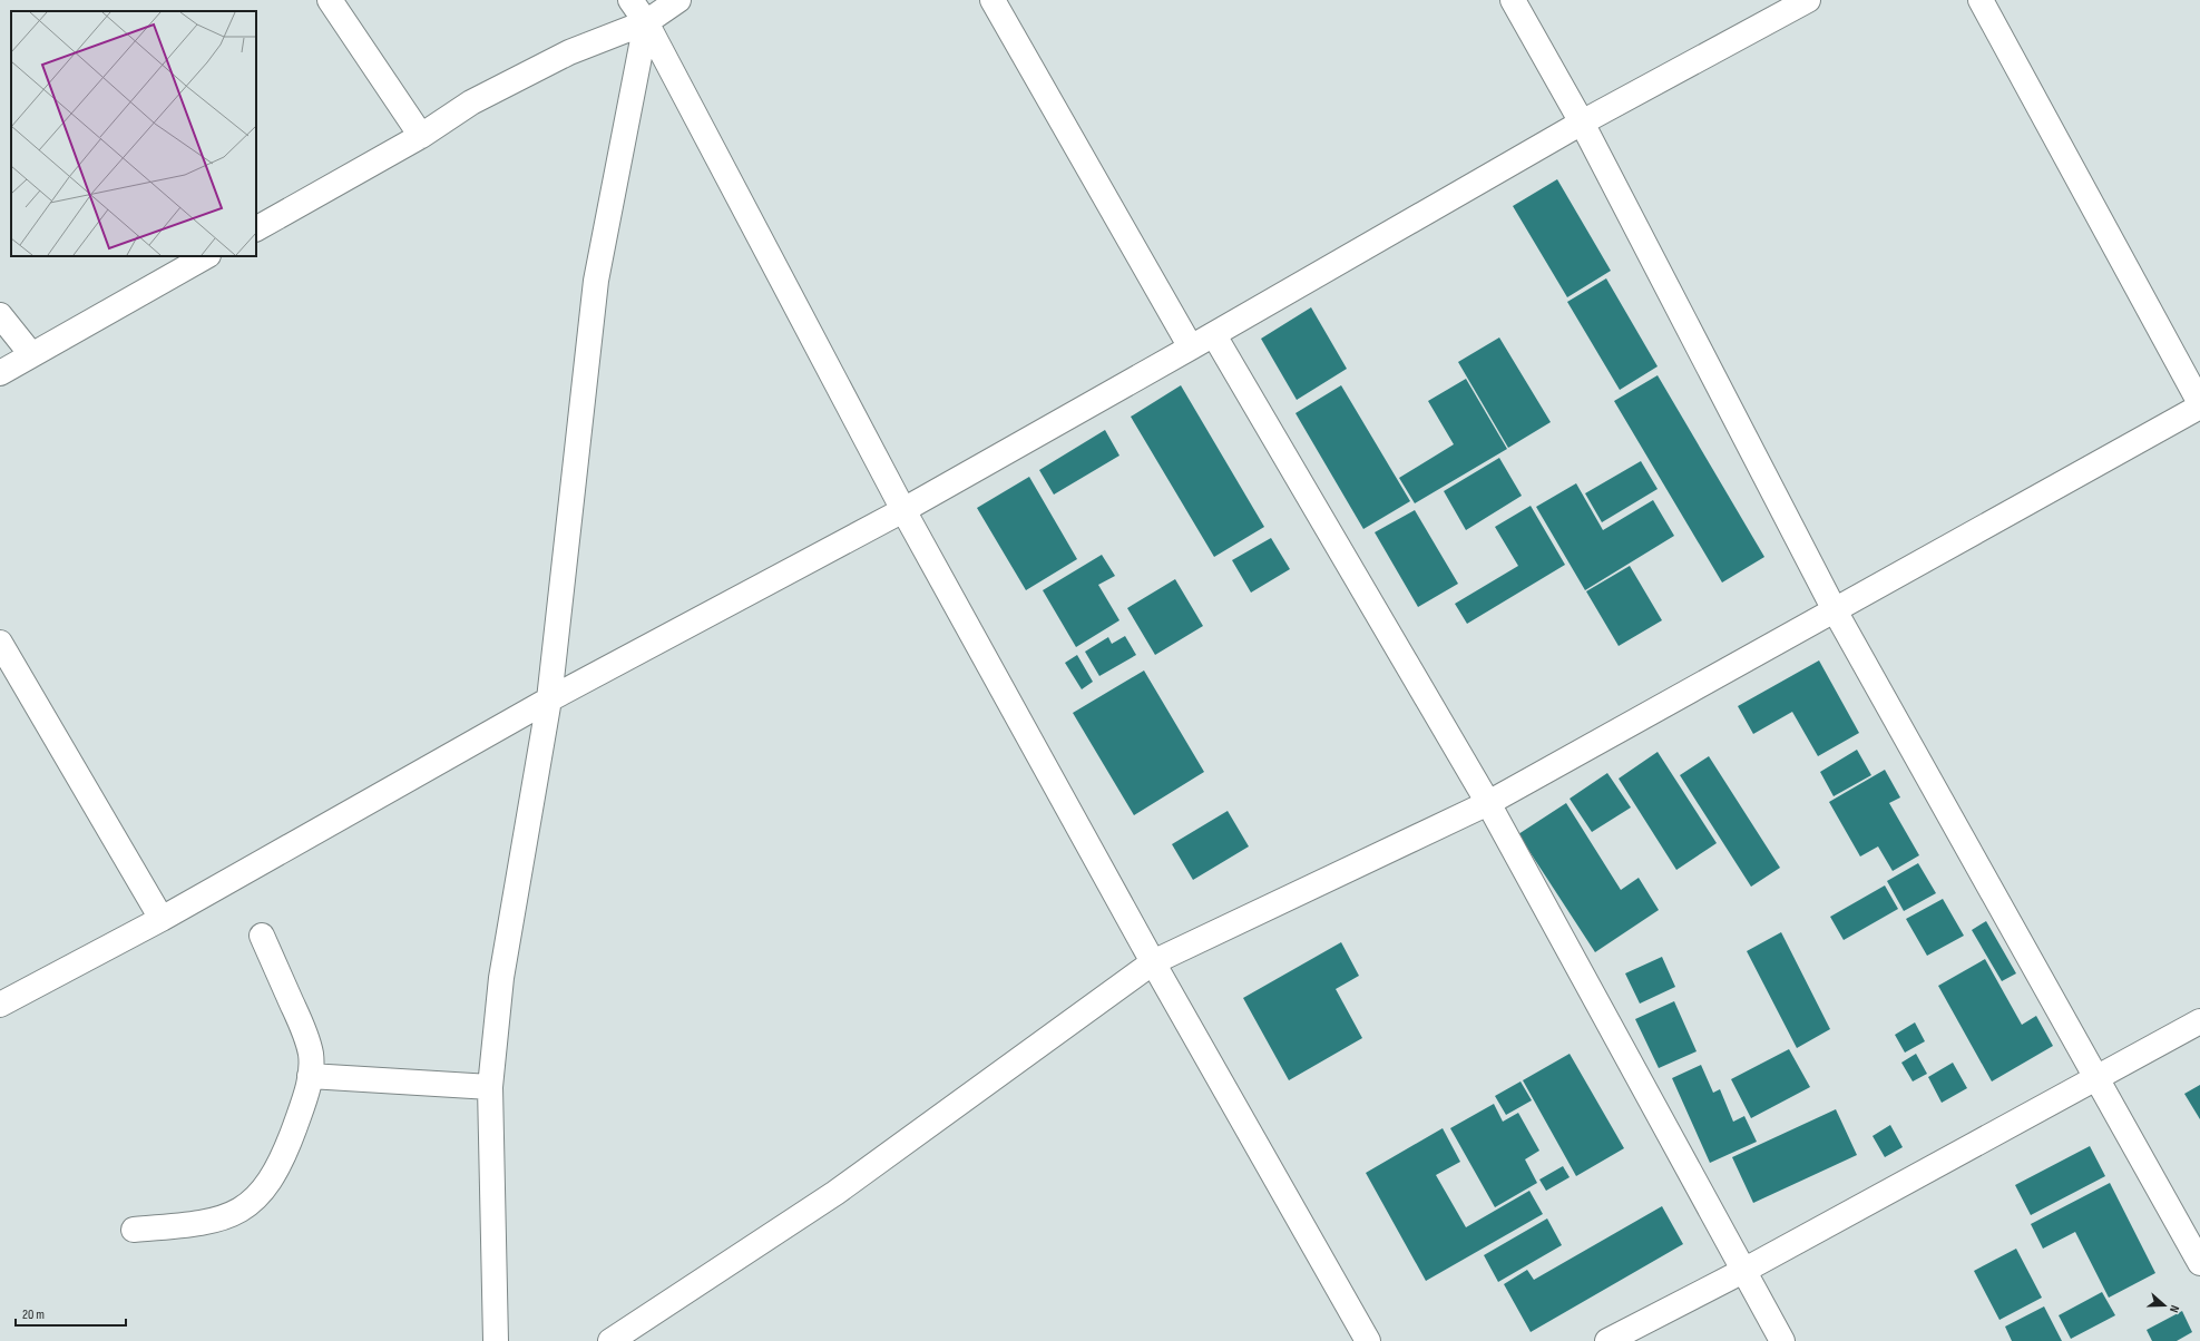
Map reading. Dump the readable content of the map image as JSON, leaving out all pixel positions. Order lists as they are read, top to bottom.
{
  "scale_bar": "20 m",
  "north": "right"
}
